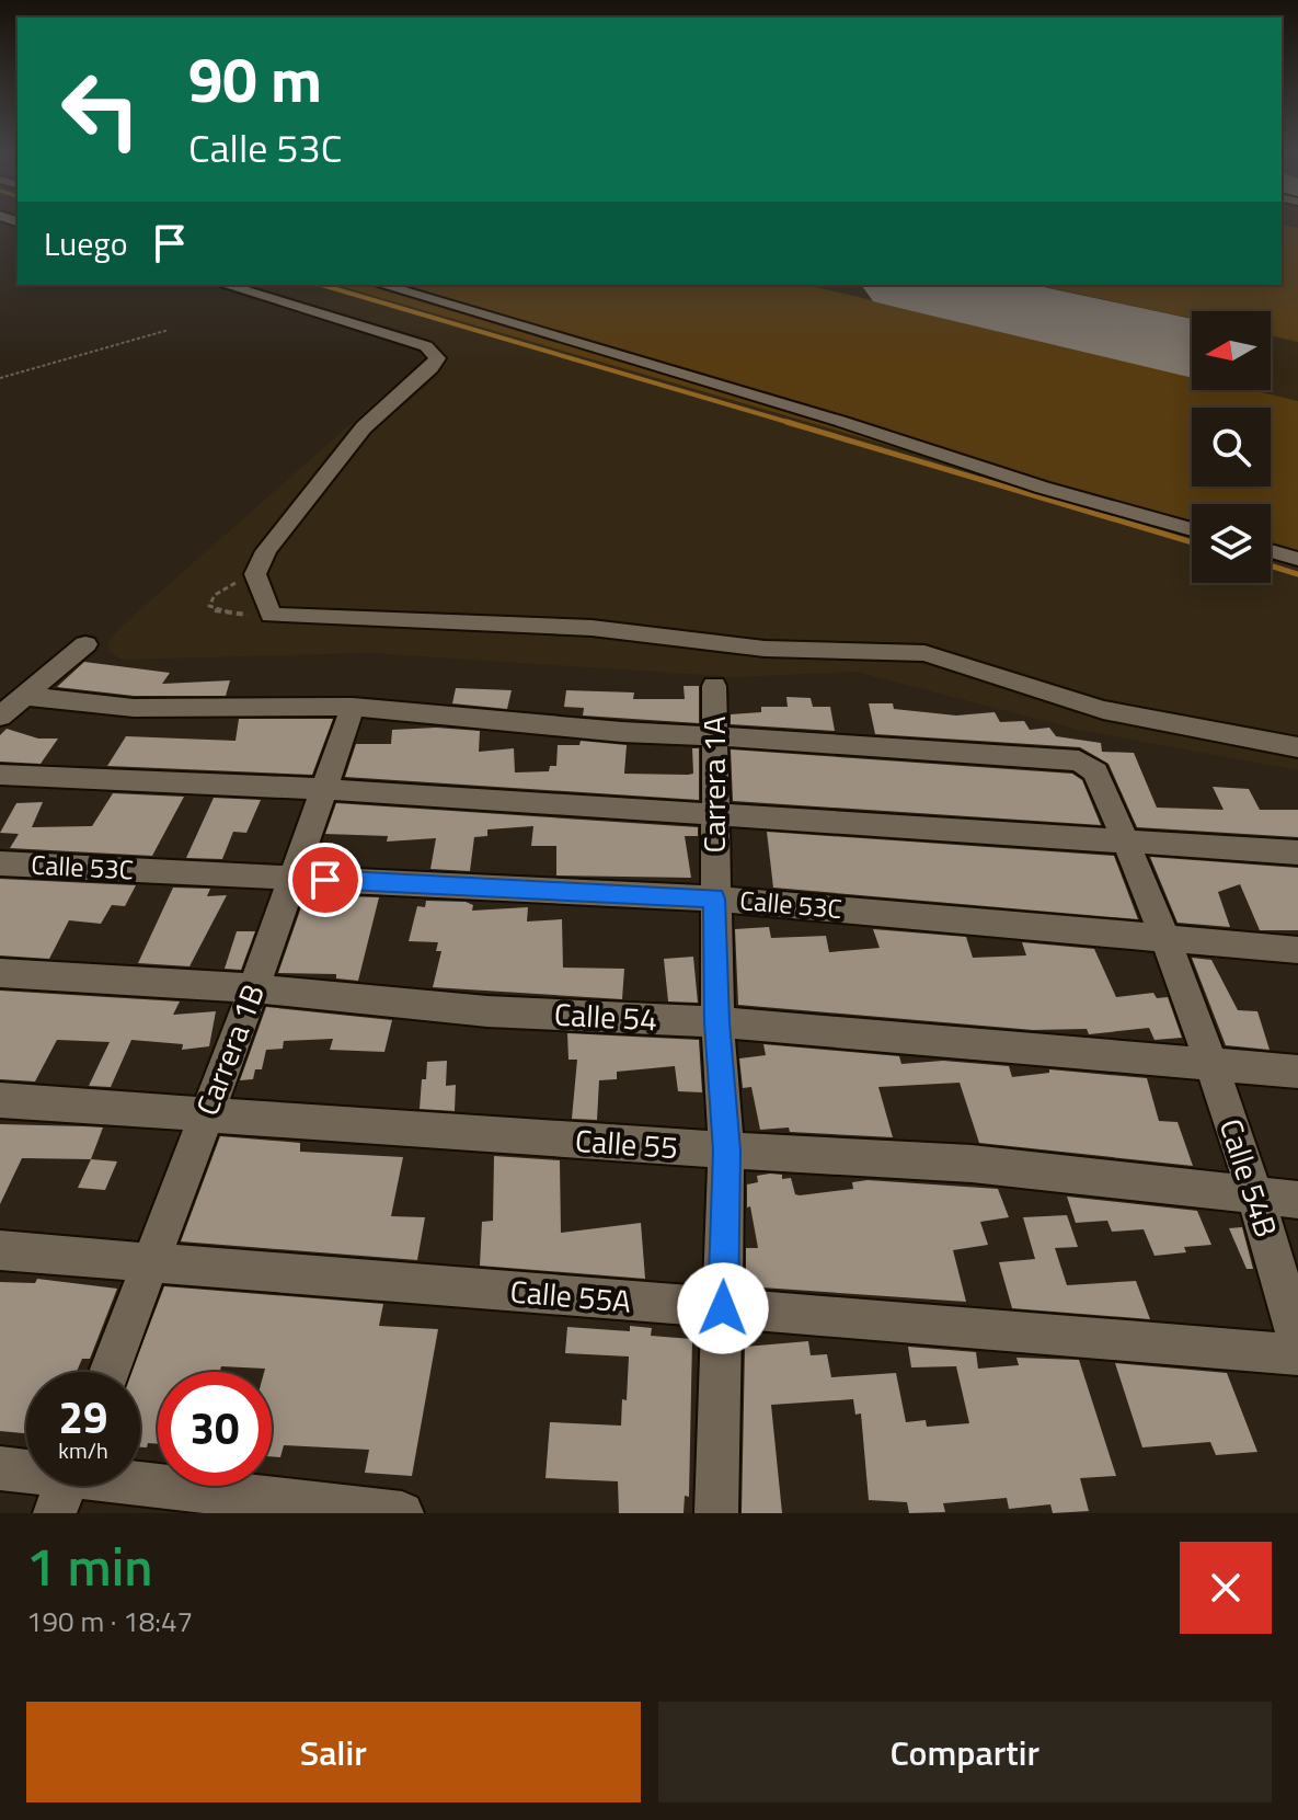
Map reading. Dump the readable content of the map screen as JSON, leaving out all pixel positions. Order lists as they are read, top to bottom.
{
  "streets": {
    "street": [
      "Carrera 1A",
      "Calle 53C",
      "Calle 54",
      "Carrera 1B",
      "Calle 55",
      "Calle 54B",
      "Calle 55A"
    ]
  },
  "crossings": [
    ["Carrera 1A", "Calle 53C"],
    ["Carrera 1A", "Calle 54"],
    ["Carrera 1A", "Calle 55"],
    ["Carrera 1A", "Calle 55A"],
    ["Calle 53C", "Carrera 1B"],
    ["Calle 54", "Carrera 1B"],
    ["Calle 54", "Calle 54B"],
    ["Carrera 1B", "Calle 55"],
    ["Carrera 1B", "Calle 55A"],
    ["Calle 55", "Calle 54B"]
  ],
  "north": "left",
  "page": {
    "turn": ["90 m", "Calle 53C"],
    "then": "Luego",
    "speed": "29 km/h",
    "limit": "30",
    "heading": ["1 min", "190 m · 18:47"],
    "buttons": ["Salir", "Compartir"]
  }
}
